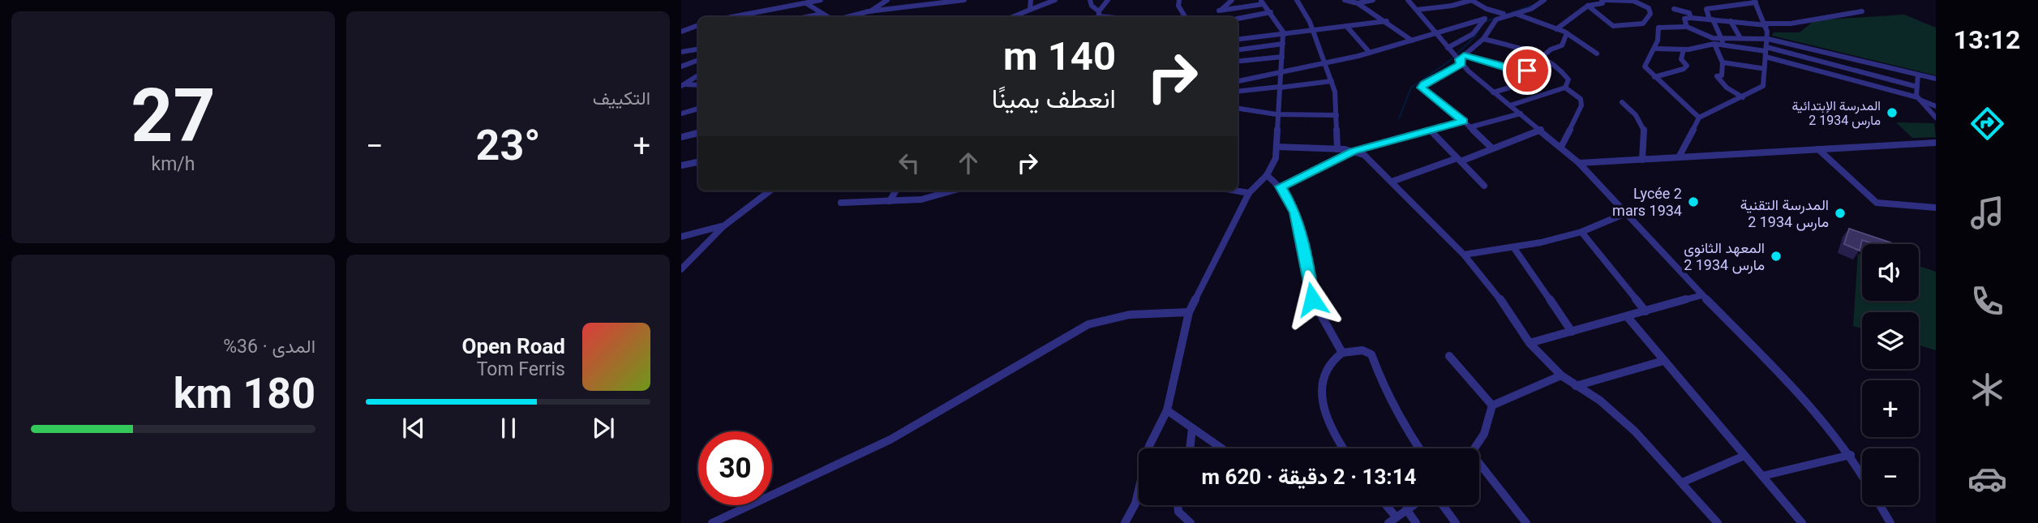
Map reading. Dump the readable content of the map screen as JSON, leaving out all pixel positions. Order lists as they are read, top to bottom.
{
  "places": [
    "المدرسة الإبتدائية 2 مارس 1934",
    "Lycée 2 mars 1934",
    "المدرسة التقنية 2 مارس 1934",
    "المعهد الثانوي 2 مارس 1934"
  ],
  "page": {
    "tabs": "13:12",
    "tile": [
      "التكييف",
      ["27", "km/h"],
      ["المدى · 36%", "180 km"]
    ],
    "turn": ["140 m", "انعطف يمينًا"],
    "heat": ["−", "23°", "+"],
    "map_buttons": ["+", "−"],
    "song": ["Open Road", "Tom Ferris"],
    "limit": "30",
    "trip": "13:14 · 2 دقيقة · 620 m"
  }
}
